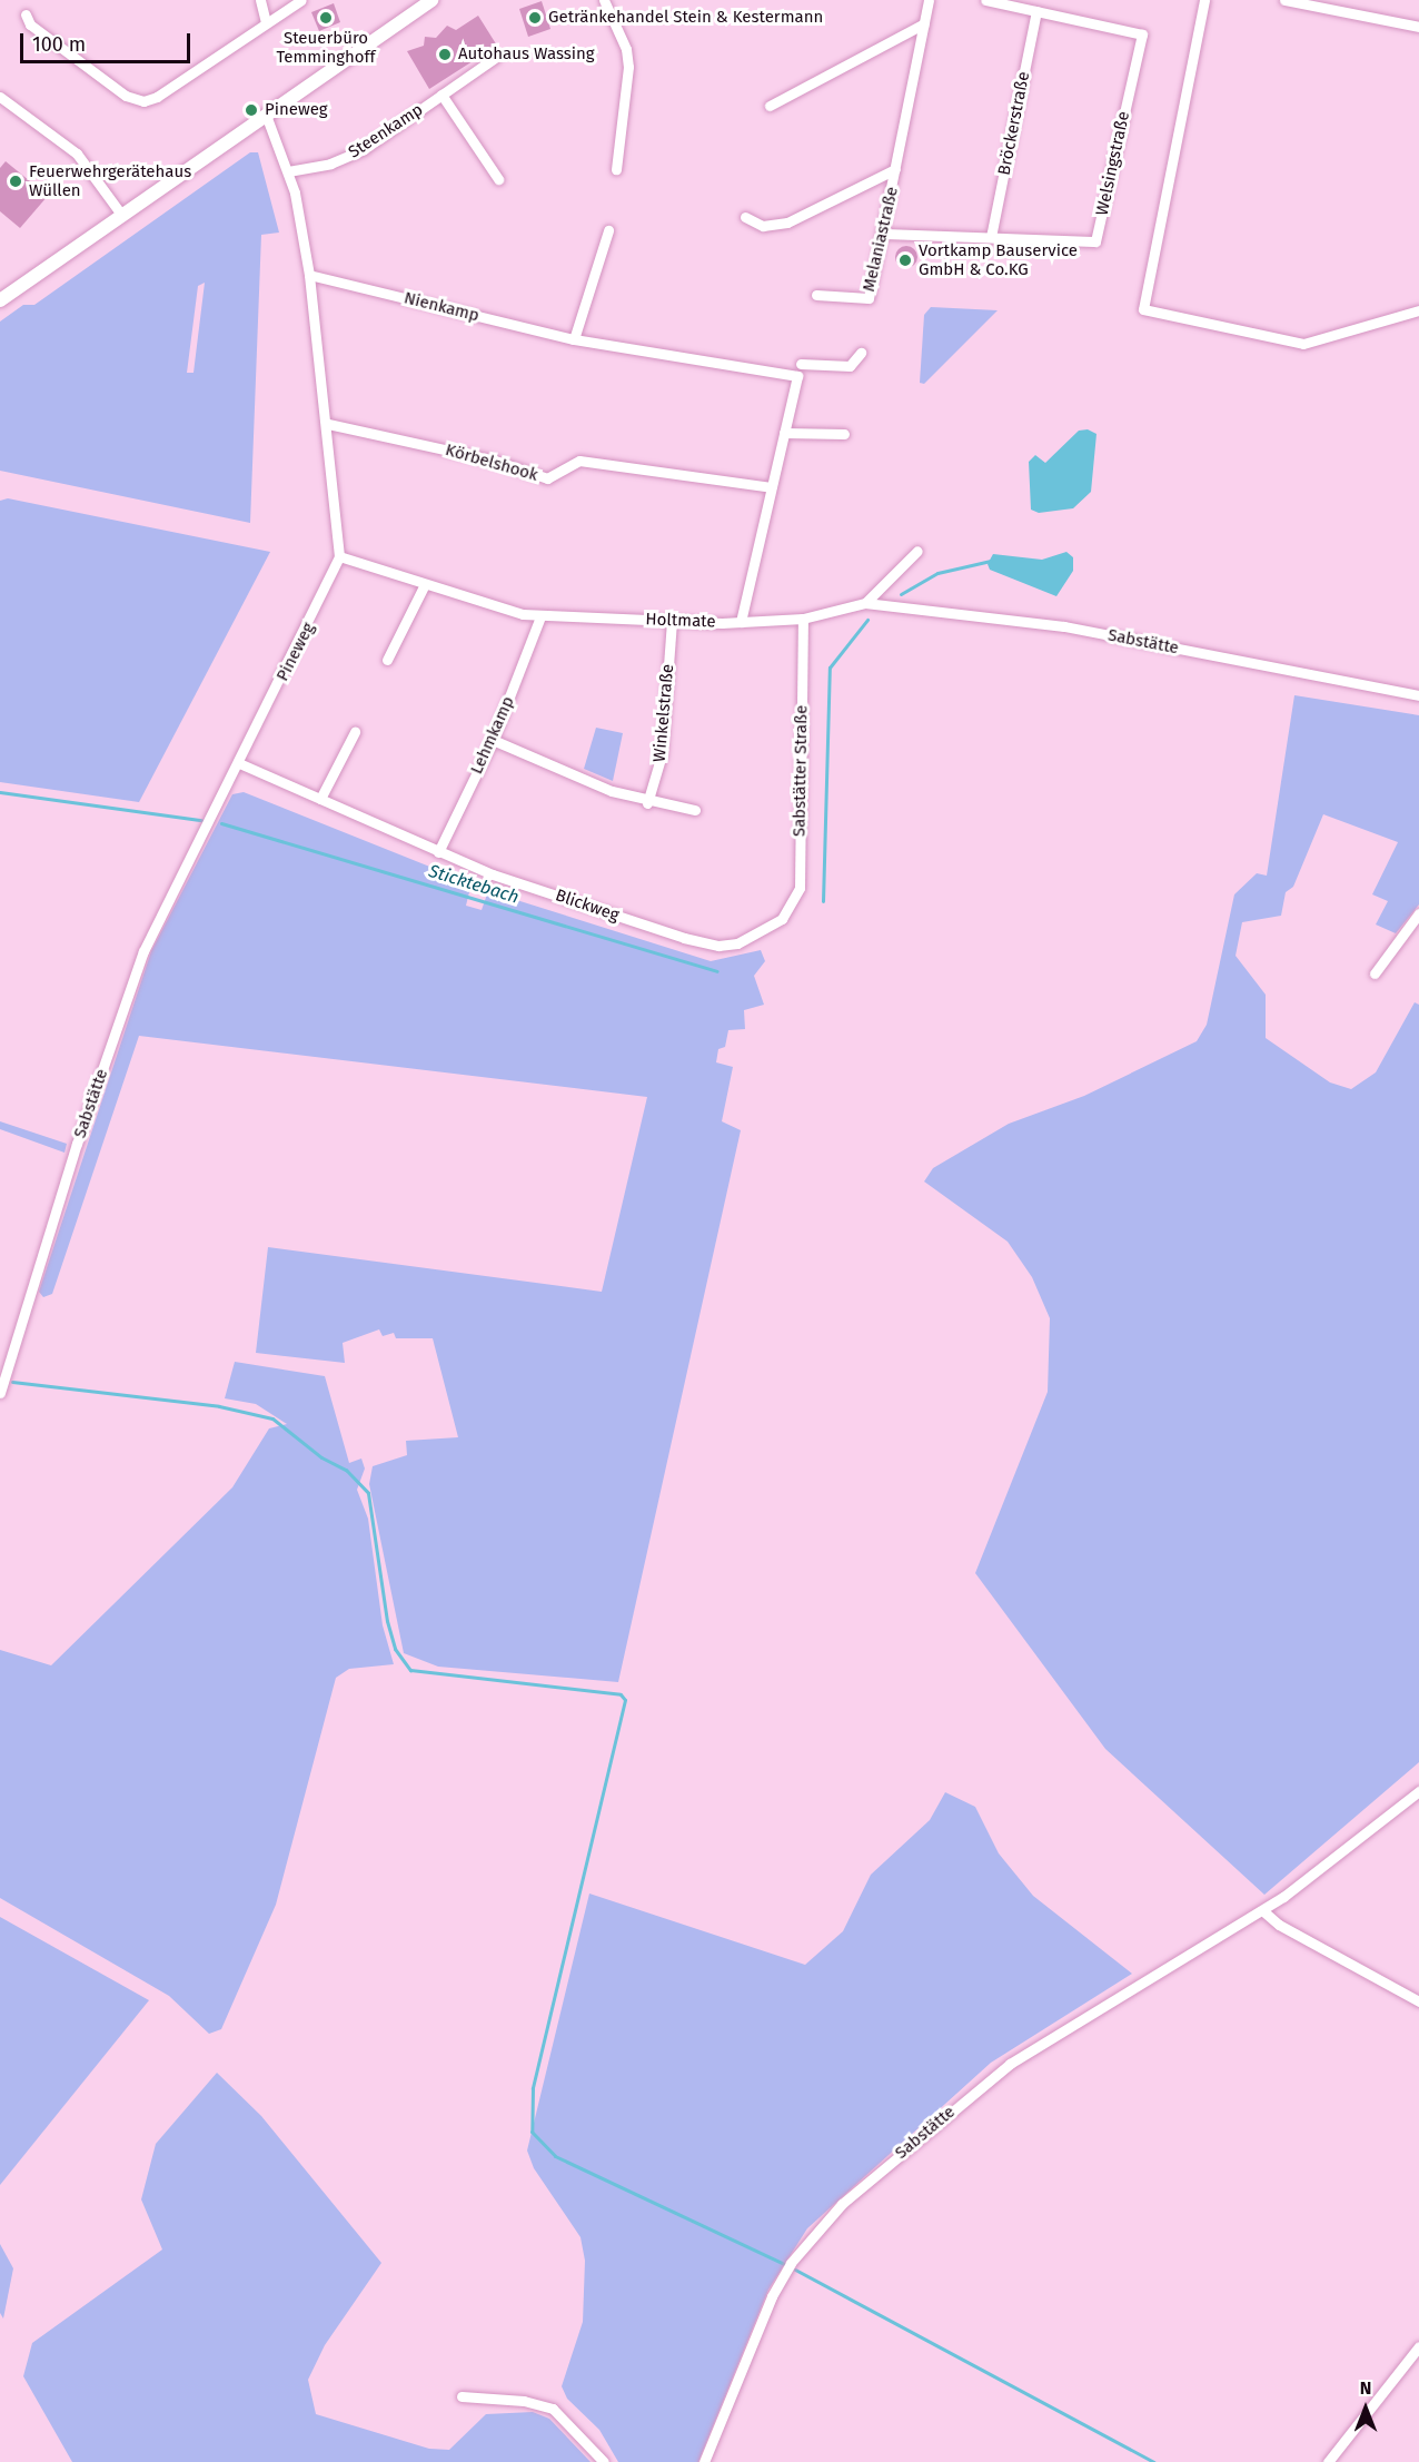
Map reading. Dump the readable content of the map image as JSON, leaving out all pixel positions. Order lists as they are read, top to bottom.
{
  "streets": {
    "street": [
      "Bröckerstraße",
      "Steenkamp",
      "Welsingstraße",
      "Melaniastraße",
      "Nienkamp",
      "Körbelshook",
      "Holtmate",
      "Sabstätte",
      "Pineweg",
      "Winkelstraße",
      "Lehmkamp",
      "Sabstätter Straße",
      "Blickweg"
    ]
  },
  "crossings": [
    ["Bröckerstraße", "Welsingstraße"],
    ["Welsingstraße", "Melaniastraße"],
    ["Holtmate", "Sabstätte"],
    ["Holtmate", "Pineweg"],
    ["Holtmate", "Winkelstraße"],
    ["Holtmate", "Lehmkamp"],
    ["Holtmate", "Sabstätter Straße"],
    ["Sabstätte", "Pineweg"],
    ["Pineweg", "Blickweg"],
    ["Lehmkamp", "Blickweg"],
    ["Sabstätter Straße", "Blickweg"]
  ],
  "water": ["Sticktebach"],
  "places": [
    "Steuerbüro Temminghoff",
    "Getränkehandel Stein & Kestermann",
    "Autohaus Wassing",
    "Pineweg",
    "Feuerwehrgerätehaus Wüllen",
    "Vortkamp Bauservice GmbH & Co.KG"
  ],
  "scale_bar": "100 m",
  "north": "top"
}
